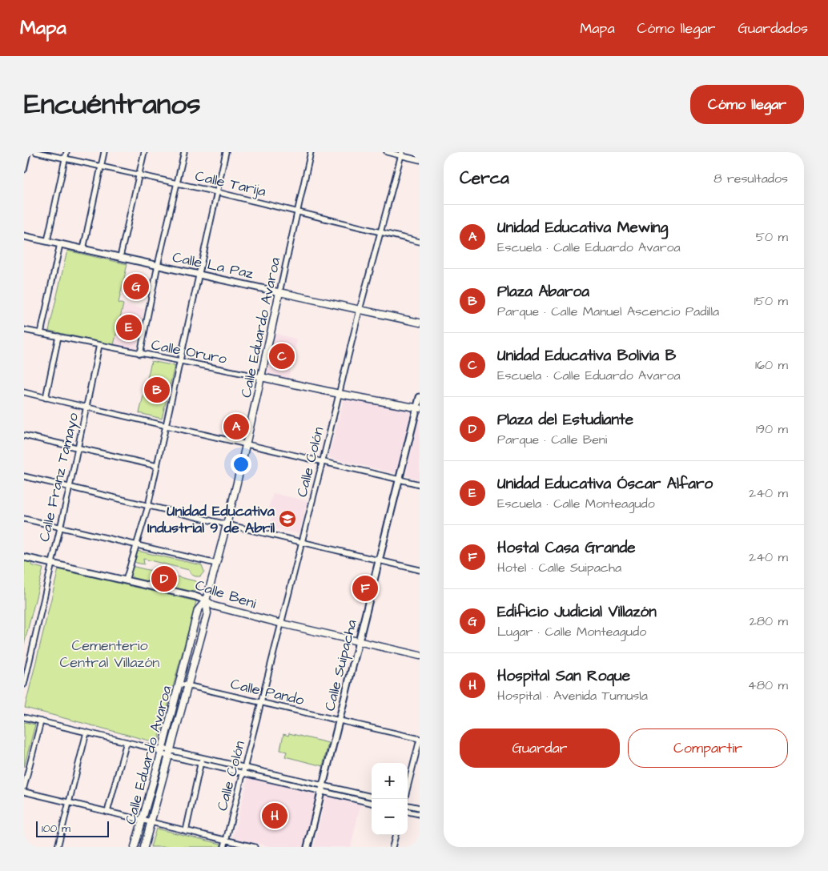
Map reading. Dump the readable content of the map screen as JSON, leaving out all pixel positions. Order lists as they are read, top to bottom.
{
  "streets": {
    "main road": [
      "Calle La Paz",
      "Calle Eduardo Avaroa",
      "Calle Oruro",
      "Calle Beni"
    ],
    "street": [
      "Calle Tarija",
      "Calle Colón",
      "Calle Franz Tamayo",
      "Calle Suipacha",
      "Calle Pando"
    ]
  },
  "crossings": [
    ["Calle Tarija", "Calle Eduardo Avaroa"],
    ["Calle Tarija", "Calle Colón"],
    ["Calle La Paz", "Calle Eduardo Avaroa"],
    ["Calle La Paz", "Calle Colón"],
    ["Calle Eduardo Avaroa", "Calle Oruro"],
    ["Calle Eduardo Avaroa", "Calle Beni"],
    ["Calle Eduardo Avaroa", "Calle Pando"],
    ["Calle Oruro", "Calle Colón"],
    ["Calle Oruro", "Calle Franz Tamayo"],
    ["Calle Oruro", "Calle Suipacha"],
    ["Calle Colón", "Calle Beni"],
    ["Calle Colón", "Calle Pando"],
    ["Calle Franz Tamayo", "Calle Beni"],
    ["Calle Beni", "Calle Suipacha"],
    ["Calle Suipacha", "Calle Pando"]
  ],
  "parks": ["Cementerio Central Villazón"],
  "places": {
    "school or university": ["Unidad Educativa Industrial 9 de Abril"]
  },
  "scale_bar": "100 m",
  "page": {
    "header": "Mapa",
    "nav": ["Mapa", "Cómo llegar", "Guardados"],
    "title": "Encuéntranos",
    "buttons": [
      "Cómo llegar",
      ["Guardar", "Compartir"]
    ],
    "heading": ["Cerca", "8 resultados"],
    "list": [
      {
        "mark": "A",
        "name": "Unidad Educativa Mewing",
        "note": "Escuela · Calle Eduardo Avaroa",
        "value": "50 m"
      },
      {
        "mark": "B",
        "name": "Plaza Abaroa",
        "note": "Parque · Calle Manuel Ascencio Padilla",
        "value": "150 m"
      },
      {
        "mark": "C",
        "name": "Unidad Educativa Bolivia B",
        "note": "Escuela · Calle Eduardo Avaroa",
        "value": "160 m"
      },
      {
        "mark": "D",
        "name": "Plaza del Estudiante",
        "note": "Parque · Calle Beni",
        "value": "190 m"
      },
      {
        "mark": "E",
        "name": "Unidad Educativa Óscar Alfaro",
        "note": "Escuela · Calle Monteagudo",
        "value": "240 m"
      },
      {
        "mark": "F",
        "name": "Hostal Casa Grande",
        "note": "Hotel · Calle Suipacha",
        "value": "240 m"
      },
      {
        "mark": "G",
        "name": "Edificio Judicial Villazón",
        "note": "Lugar · Calle Monteagudo",
        "value": "280 m"
      },
      {
        "mark": "H",
        "name": "Hospital San Roque",
        "note": "Hospital · Avenida Tumusla",
        "value": "480 m"
      }
    ],
    "pins": [
      "G",
      "E",
      "C",
      "B",
      "A",
      "D",
      "F",
      "H"
    ],
    "map_buttons": ["+", "−"],
    "scale": "100 m"
  }
}
